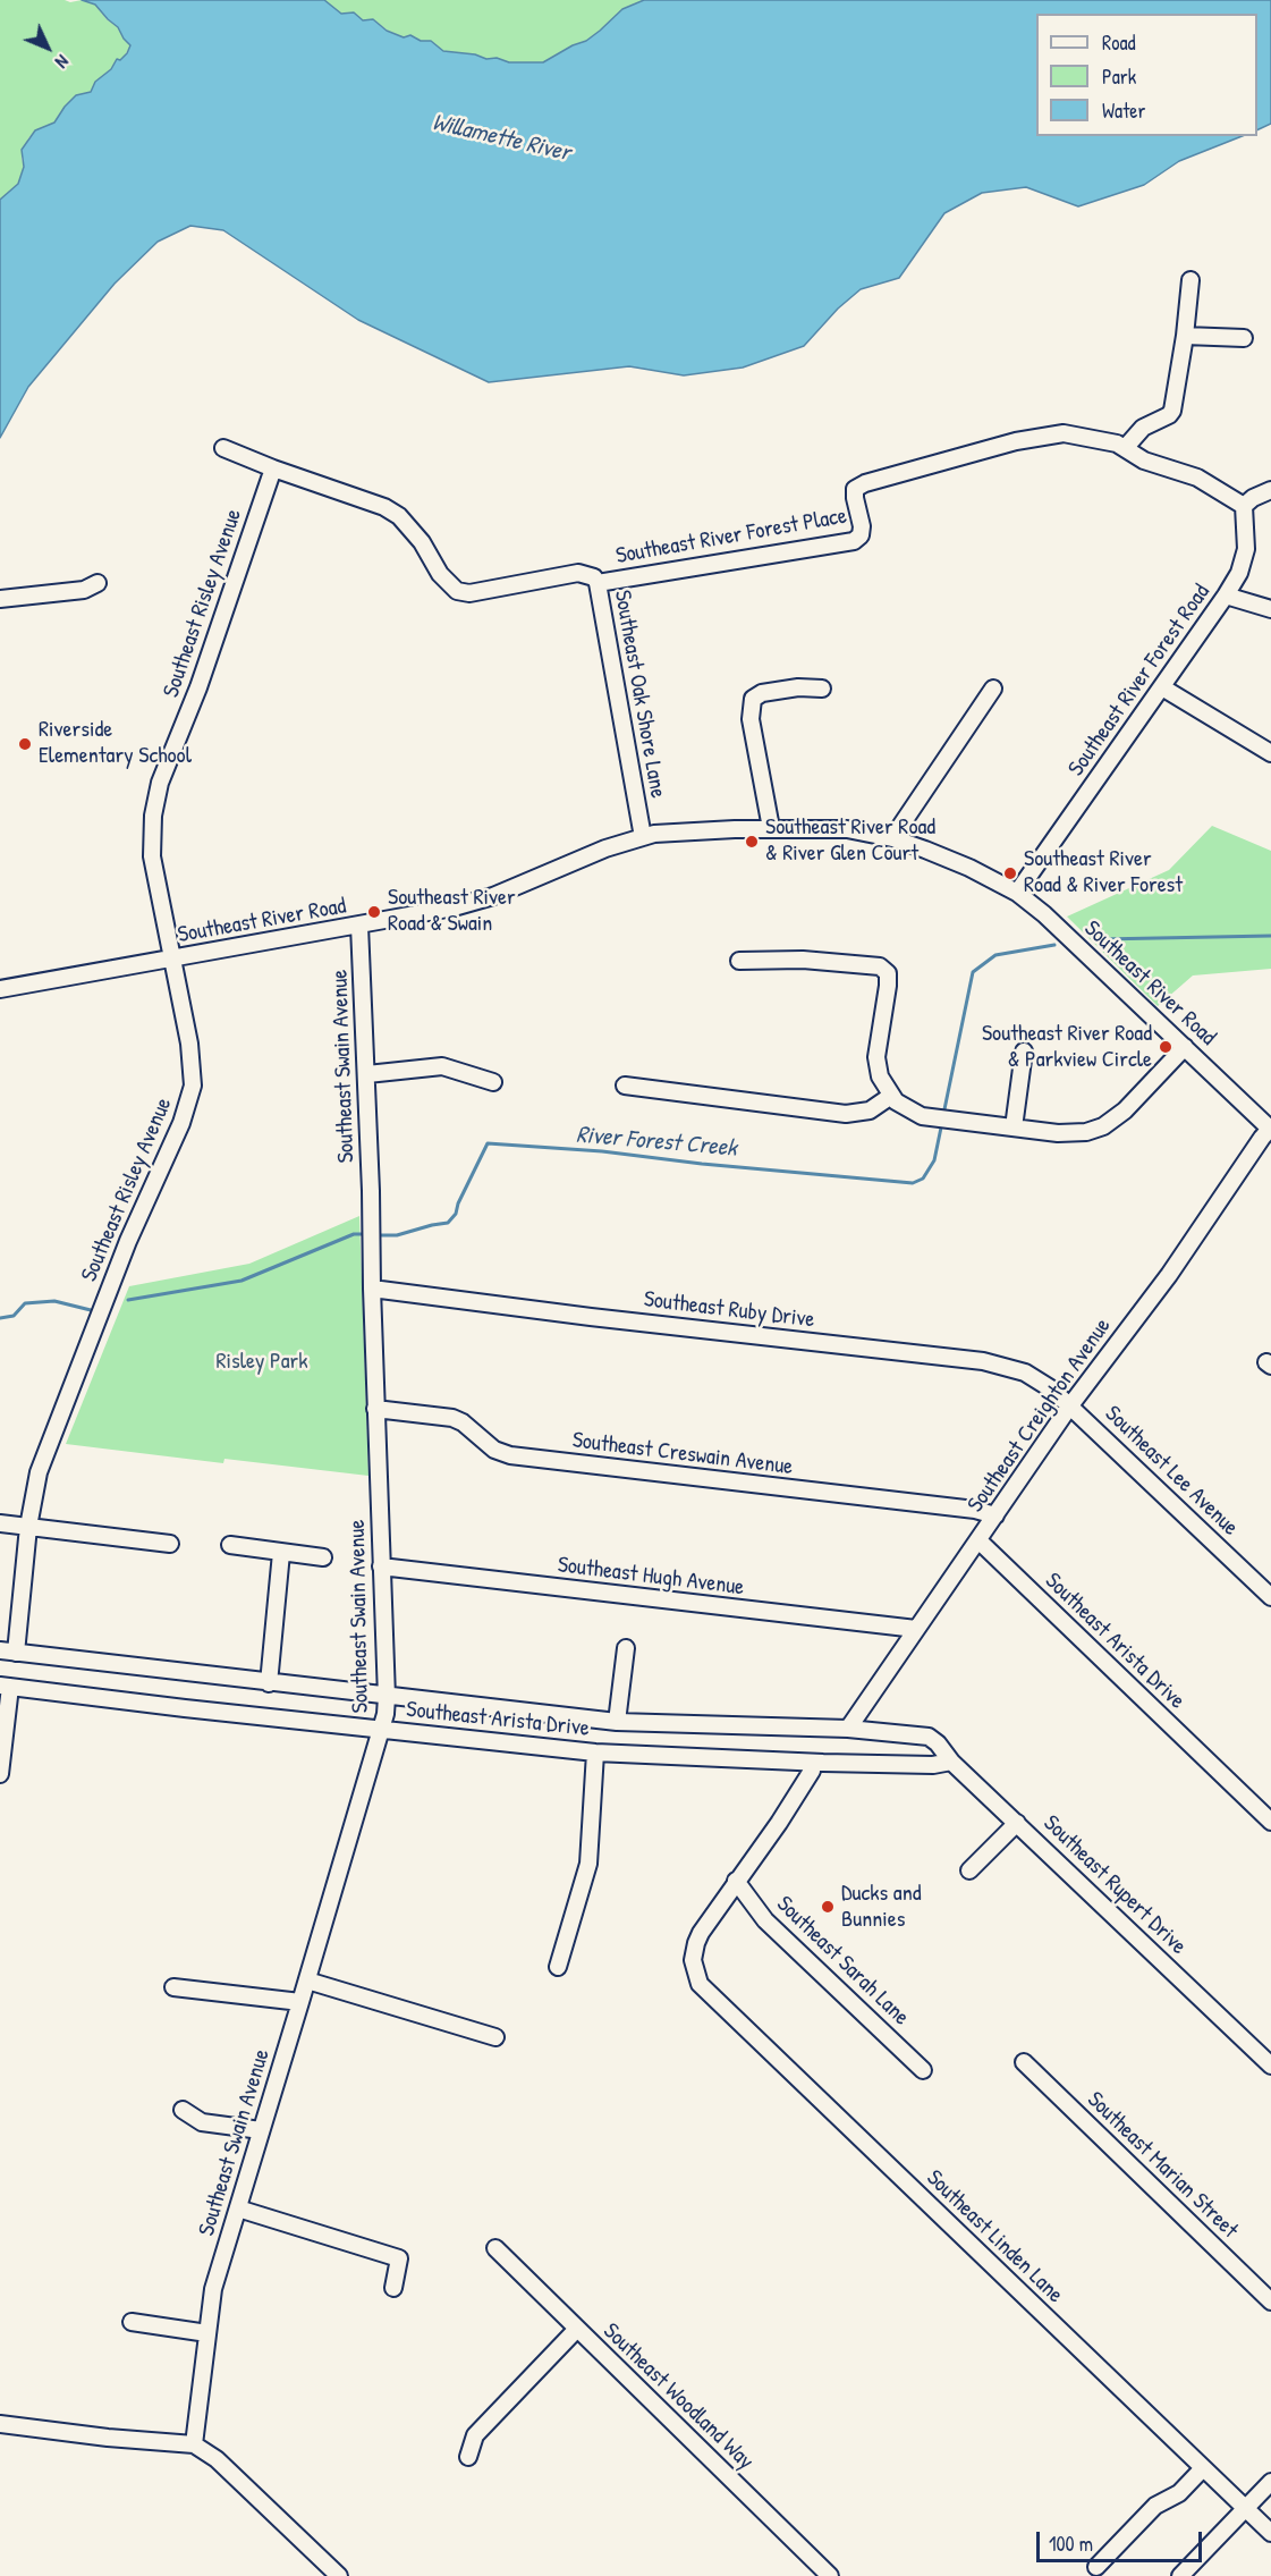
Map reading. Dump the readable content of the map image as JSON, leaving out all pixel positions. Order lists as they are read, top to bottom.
{
  "streets": {
    "street": [
      "Southeast River Forest Place",
      "Southeast Risley Avenue",
      "Southeast River Forest Road",
      "Southeast Oak Shore Lane",
      "Southeast River Road",
      "Southeast Swain Avenue",
      "Southeast Ruby Drive",
      "Southeast Creighton Avenue",
      "Southeast Creswain Avenue",
      "Southeast Lee Avenue",
      "Southeast Hugh Avenue",
      "Southeast Arista Drive",
      "Southeast Rupert Drive",
      "Southeast Sarah Lane",
      "Southeast Marian Street",
      "Southeast Linden Lane",
      "Southeast Woodland Way"
    ]
  },
  "crossings": [
    ["Southeast River Forest Place", "Southeast River Forest Road"],
    ["Southeast River Forest Place", "Southeast Oak Shore Lane"],
    ["Southeast Risley Avenue", "Southeast Oak Shore Lane"],
    ["Southeast Risley Avenue", "Southeast River Road"],
    ["Southeast Risley Avenue", "Southeast Arista Drive"],
    ["Southeast River Forest Road", "Southeast River Road"],
    ["Southeast Oak Shore Lane", "Southeast River Road"],
    ["Southeast River Road", "Southeast Swain Avenue"],
    ["Southeast River Road", "Southeast Creighton Avenue"],
    ["Southeast Swain Avenue", "Southeast Ruby Drive"],
    ["Southeast Swain Avenue", "Southeast Creswain Avenue"],
    ["Southeast Swain Avenue", "Southeast Hugh Avenue"],
    ["Southeast Swain Avenue", "Southeast Arista Drive"],
    ["Southeast Ruby Drive", "Southeast Creighton Avenue"],
    ["Southeast Ruby Drive", "Southeast Lee Avenue"],
    ["Southeast Creighton Avenue", "Southeast Creswain Avenue"],
    ["Southeast Creighton Avenue", "Southeast Lee Avenue"],
    ["Southeast Creighton Avenue", "Southeast Hugh Avenue"],
    ["Southeast Creighton Avenue", "Southeast Arista Drive"],
    ["Southeast Arista Drive", "Southeast Rupert Drive"],
    ["Southeast Sarah Lane", "Southeast Linden Lane"]
  ],
  "water": ["Willamette River", "River Forest Creek"],
  "parks": ["Risley Park"],
  "places": [
    "Riverside Elementary School",
    "Southeast River Road & River Glen Court",
    "Southeast River Road & River Forest",
    "Southeast River Road & Swain",
    "Southeast River Road & Parkview Circle",
    "Ducks and Bunnies"
  ],
  "legend": ["Road", "Park", "Water"],
  "scale_bar": "100 m",
  "north": "bottom right"
}
